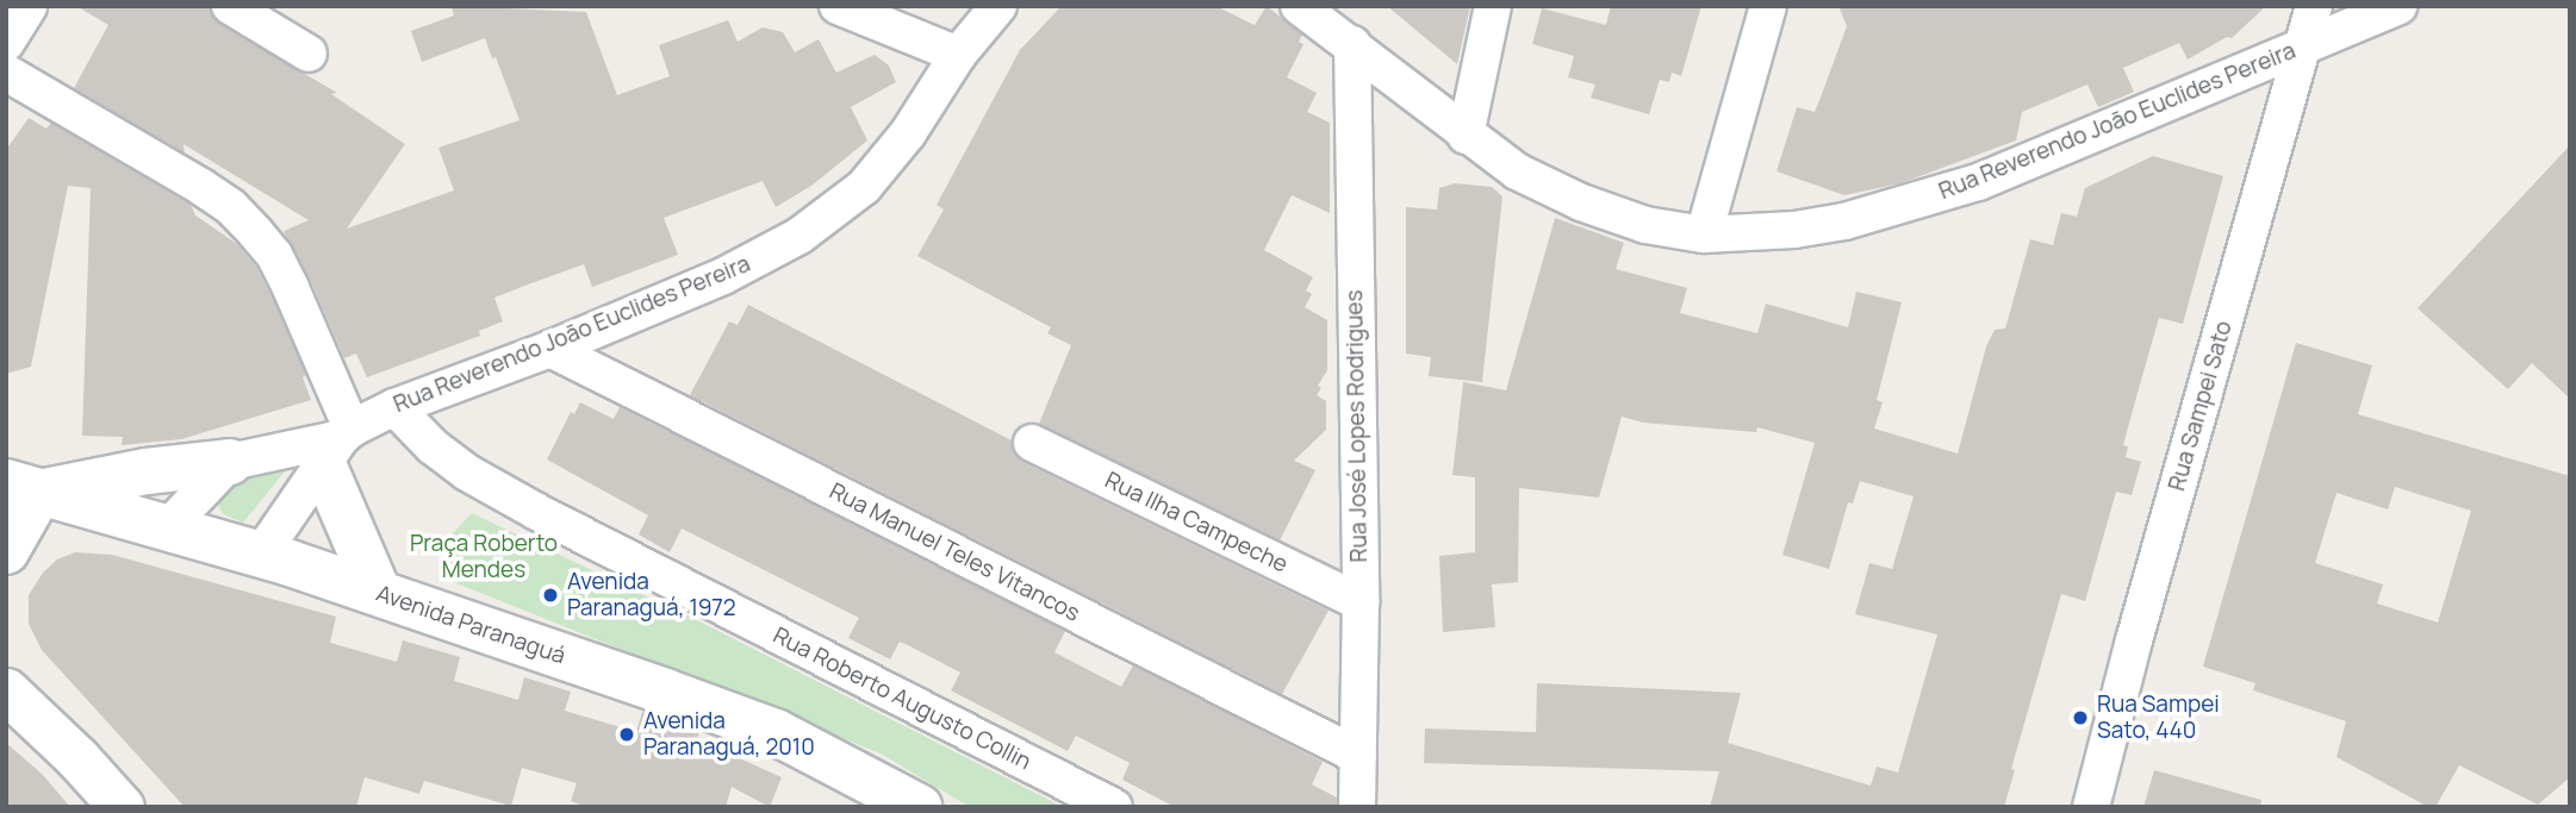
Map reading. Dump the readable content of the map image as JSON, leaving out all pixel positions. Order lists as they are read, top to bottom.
{
  "streets": {
    "main road": ["Avenida Paranaguá"],
    "street": [
      "Rua Reverendo João Euclides Pereira",
      "Rua Sampei Sato",
      "Rua José Lopes Rodrigues",
      "Rua Ilha Campeche",
      "Rua Manuel Teles Vitancos",
      "Rua Roberto Augusto Collin"
    ]
  },
  "crossings": [
    ["Rua Reverendo João Euclides Pereira", "Rua Sampei Sato"],
    ["Rua Reverendo João Euclides Pereira", "Rua José Lopes Rodrigues"],
    ["Rua Reverendo João Euclides Pereira", "Rua Manuel Teles Vitancos"],
    ["Rua Reverendo João Euclides Pereira", "Avenida Paranaguá"],
    ["Rua Reverendo João Euclides Pereira", "Rua Roberto Augusto Collin"],
    ["Rua José Lopes Rodrigues", "Rua Ilha Campeche"],
    ["Rua José Lopes Rodrigues", "Rua Manuel Teles Vitancos"]
  ],
  "parks": ["Praça Roberto Mendes"],
  "places": ["Avenida Paranaguá, 1972", "Rua Sampei Sato, 440", "Avenida Paranaguá, 2010"]
}
